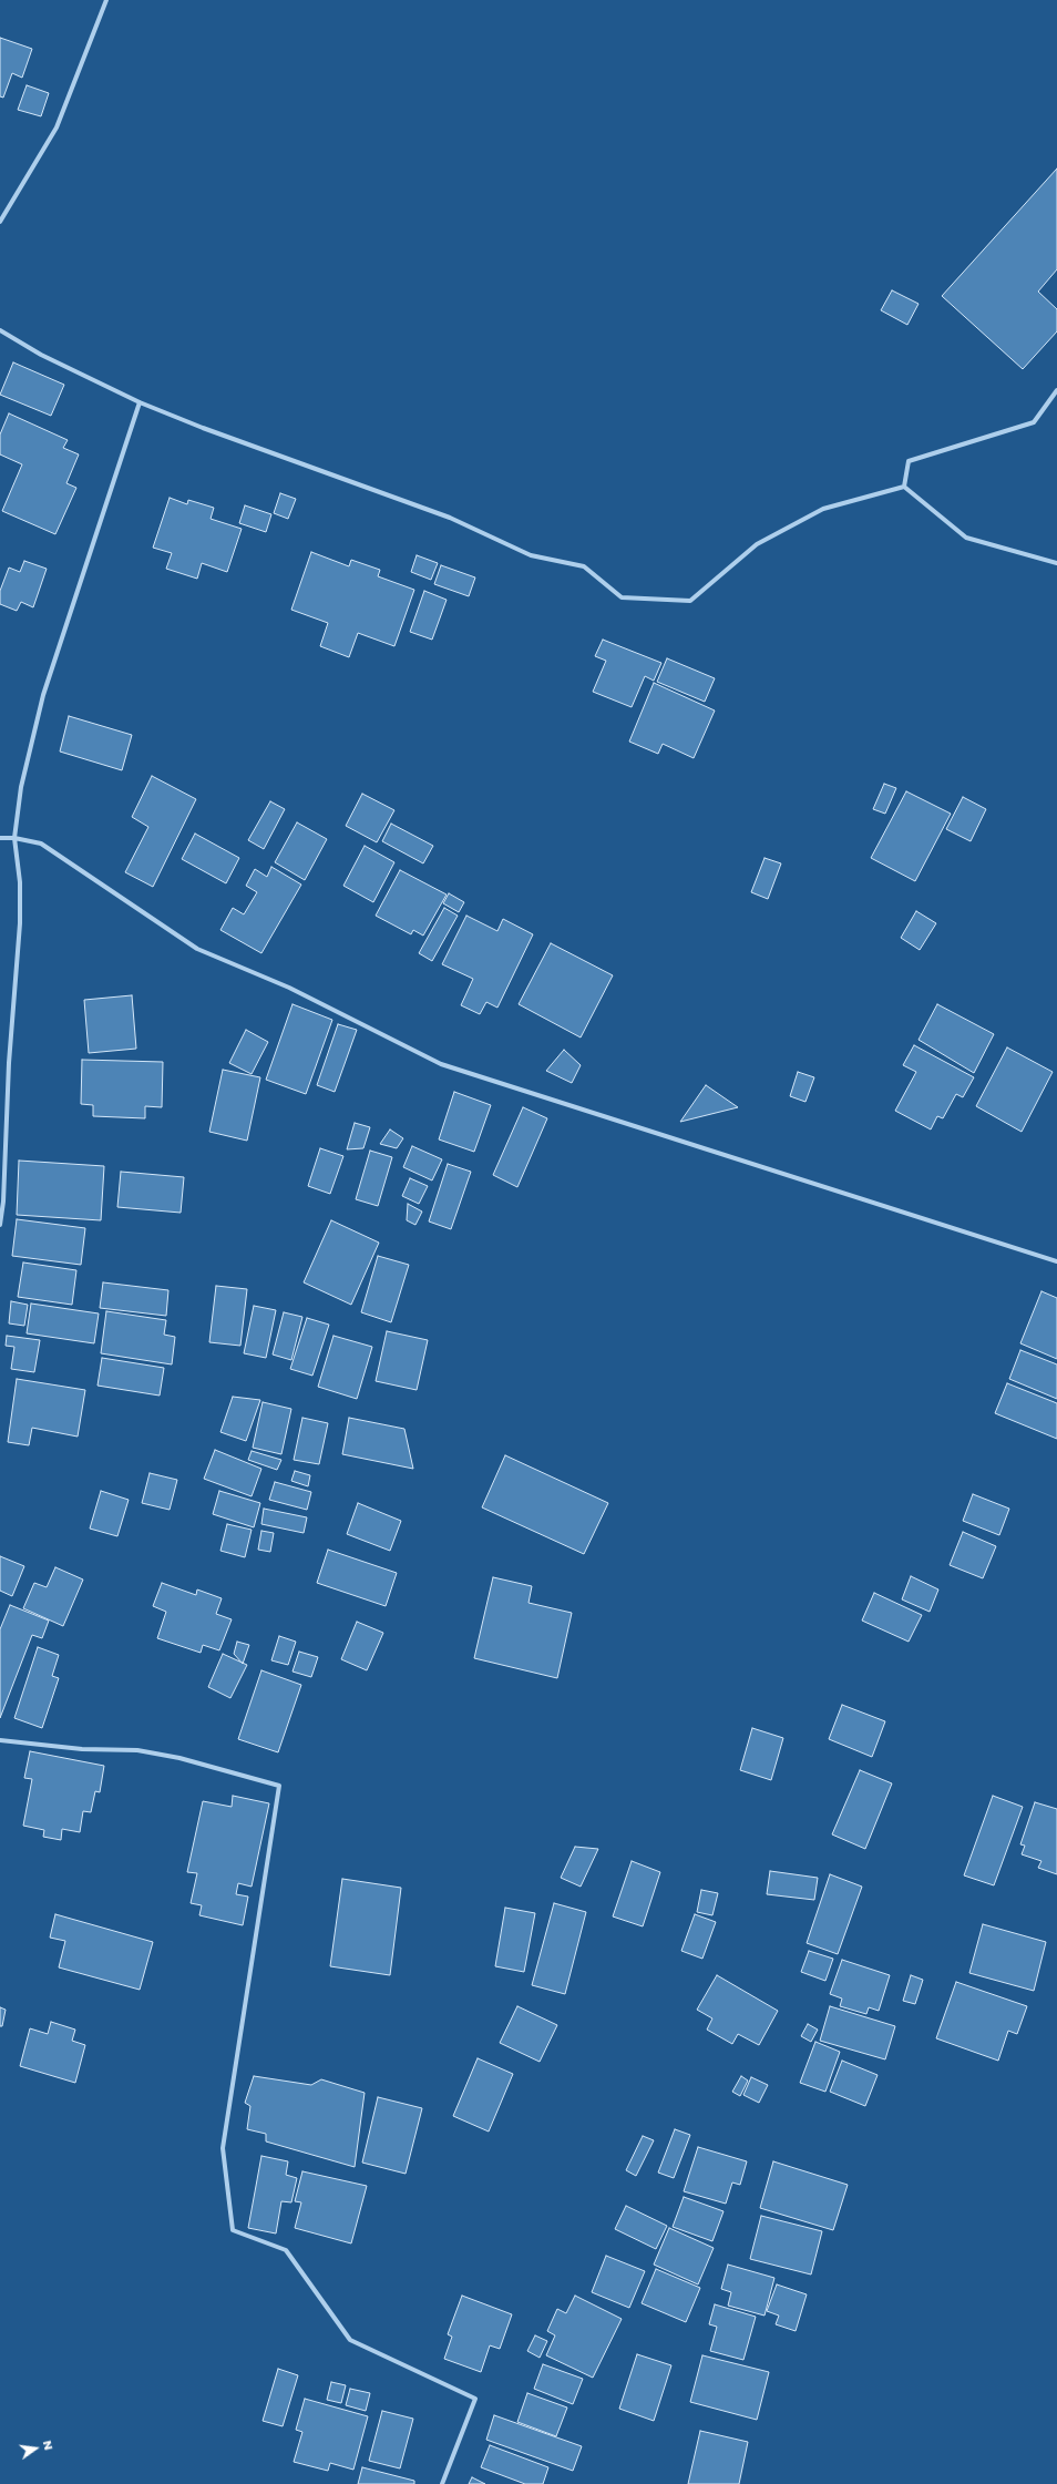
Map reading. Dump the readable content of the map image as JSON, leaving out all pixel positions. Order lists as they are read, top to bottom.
{
  "north": "right"
}
